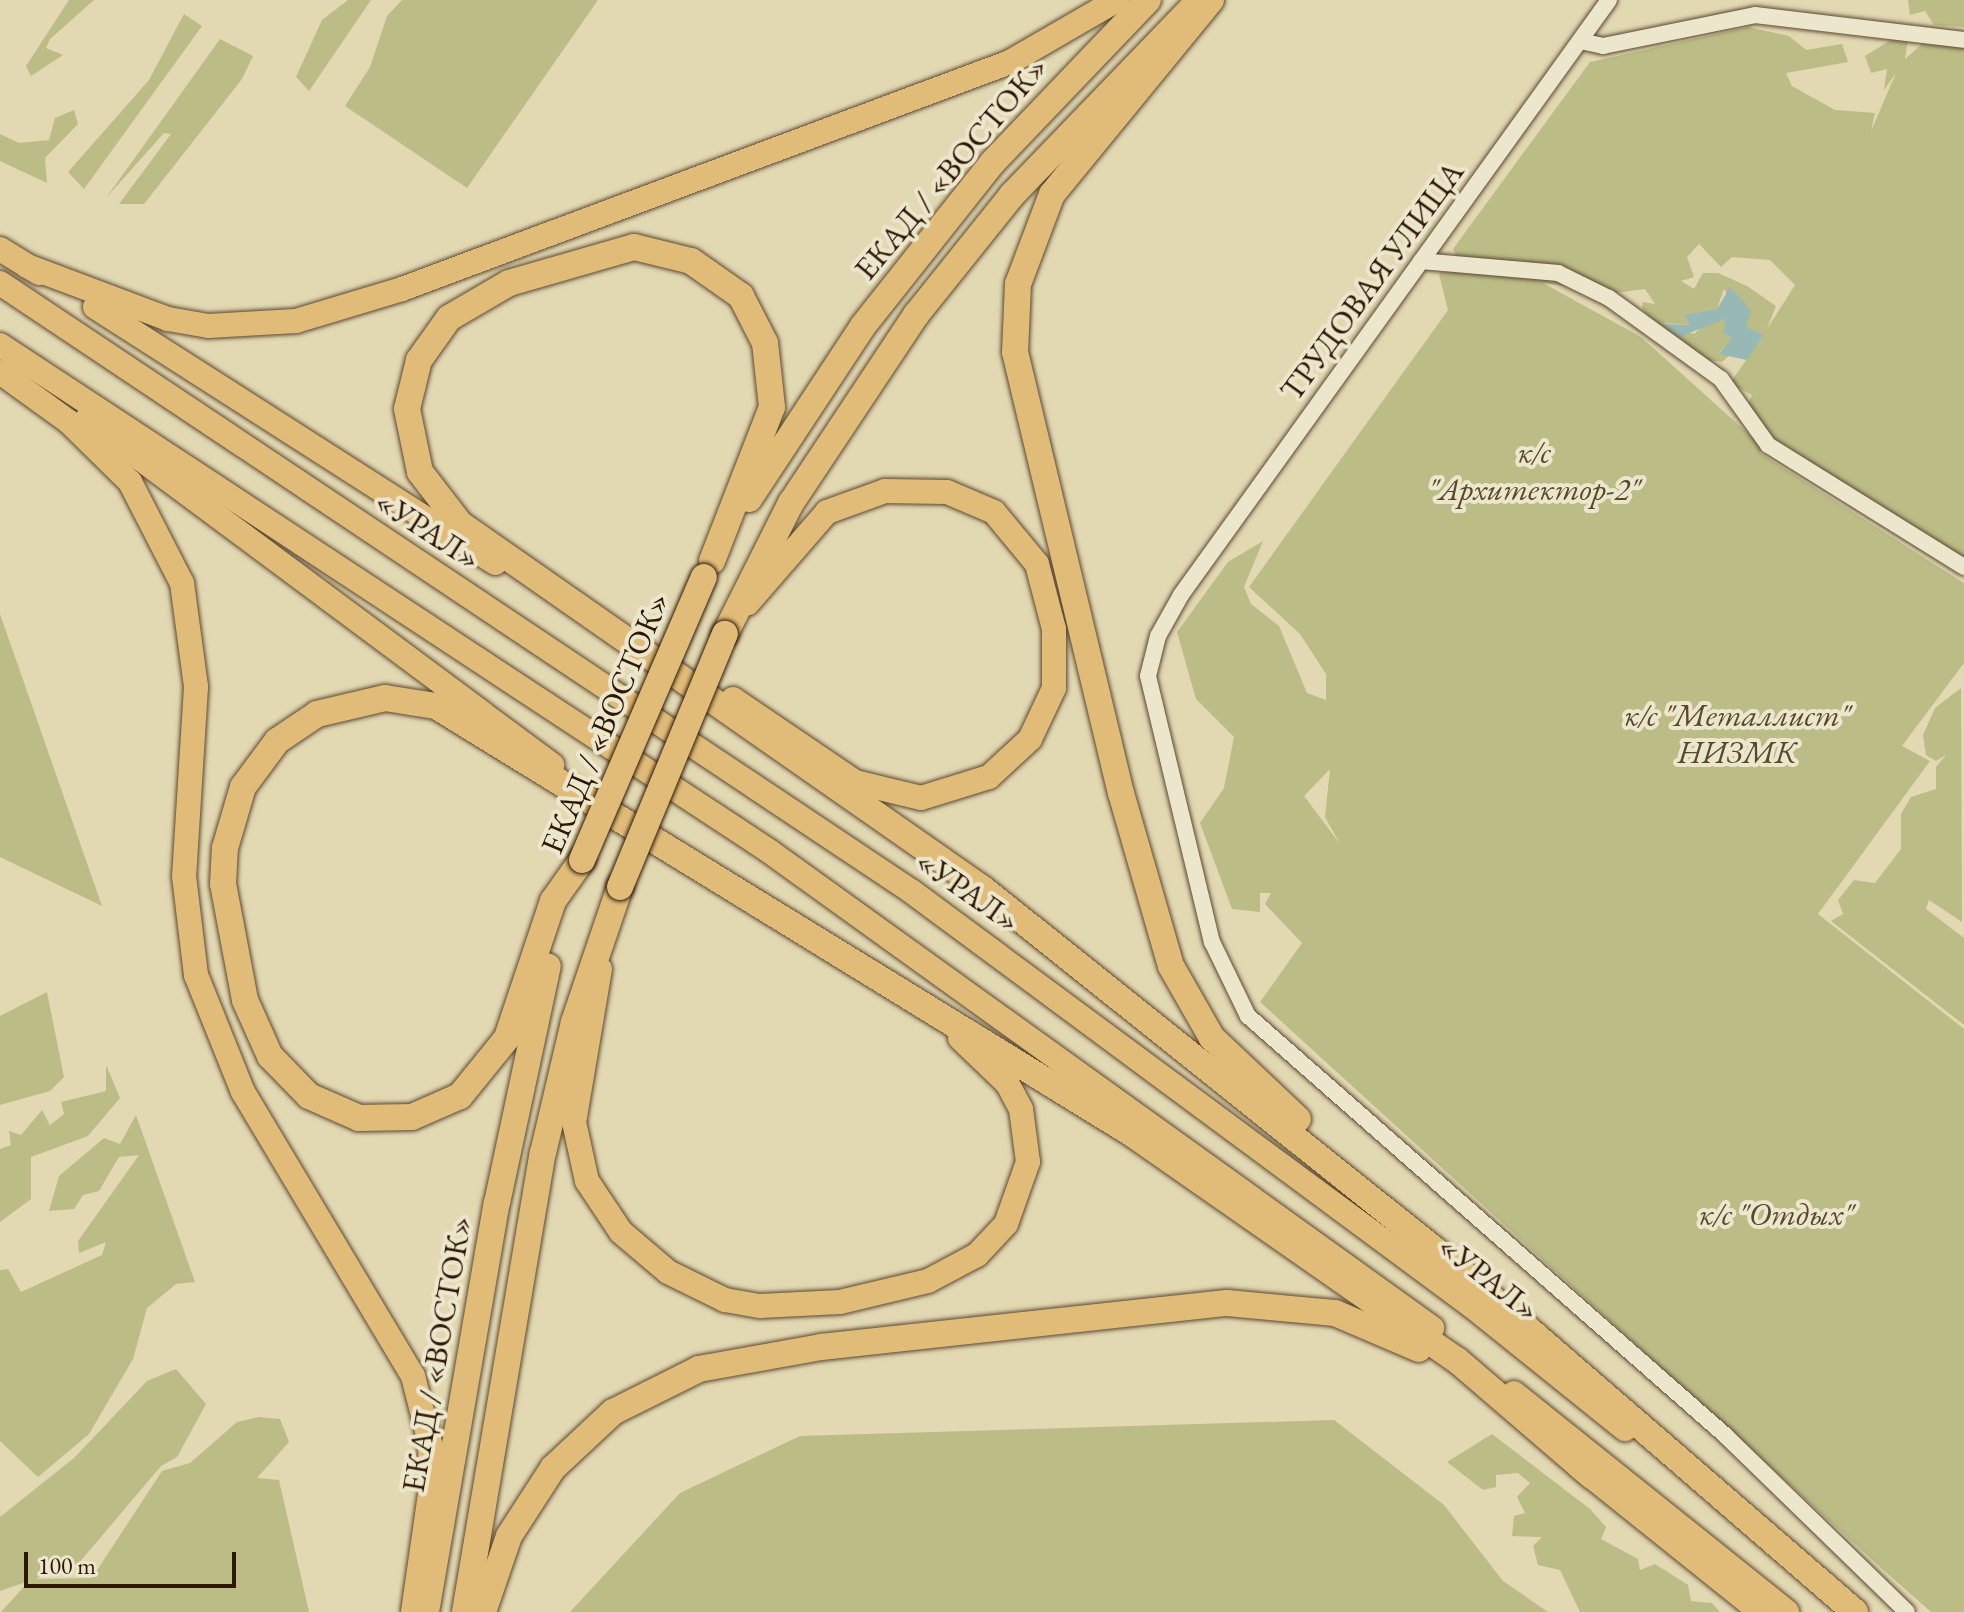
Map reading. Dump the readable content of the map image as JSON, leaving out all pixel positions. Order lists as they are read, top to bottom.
{
  "streets": {
    "highway": ["ЕКАД / «ВОСТОК»", "«УРАЛ»"],
    "street": ["ТРУДОВАЯ УЛИЦА"]
  },
  "parks": ["к/с \"Архитектор-2\"", "к/с \"Металлист\" НИЗМК", "к/с \"Отдых\""],
  "scale_bar": "100 m"
}
